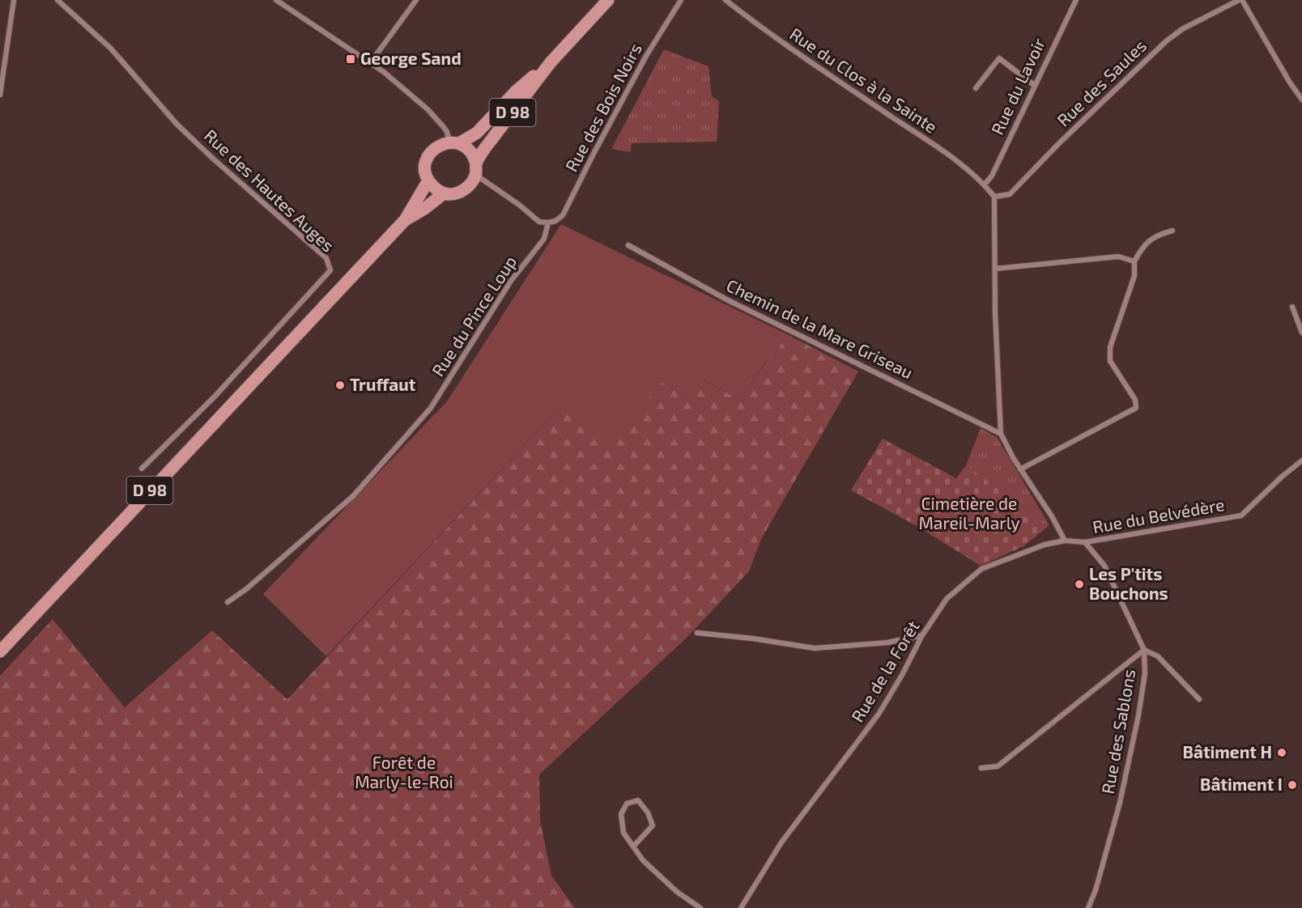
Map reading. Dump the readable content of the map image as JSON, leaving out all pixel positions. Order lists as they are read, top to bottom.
{
  "streets": {
    "main road": ["D 98"],
    "street": [
      "Rue du Clos à la Sainte",
      "Rue des Saules",
      "Rue du Lavoir",
      "Rue des Bois Noirs",
      "Rue des Hautes Auges",
      "Rue du Pince Loup",
      "Chemin de la Mare Griseau",
      "Rue du Belvédère",
      "Rue de la Forêt",
      "Rue des Sablons"
    ]
  },
  "crossings": [
    ["Rue du Clos à la Sainte", "Rue des Saules"],
    ["Rue du Clos à la Sainte", "Rue du Lavoir"],
    ["Rue des Bois Noirs", "Rue du Pince Loup"],
    ["Rue du Belvédère", "Rue de la Forêt"],
    ["Rue du Belvédère", "Rue des Sablons"],
    ["Rue de la Forêt", "Rue des Sablons"]
  ],
  "parks": ["Cimetière de Mareil-Marly", "Forêt de Marly-le-Roi"],
  "places": {
    "transit": ["George Sand"],
    "other": [
      "Truffaut",
      "Les P'tits Bouchons",
      "Bâtiment H",
      "Bâtiment I"
    ]
  }
}
